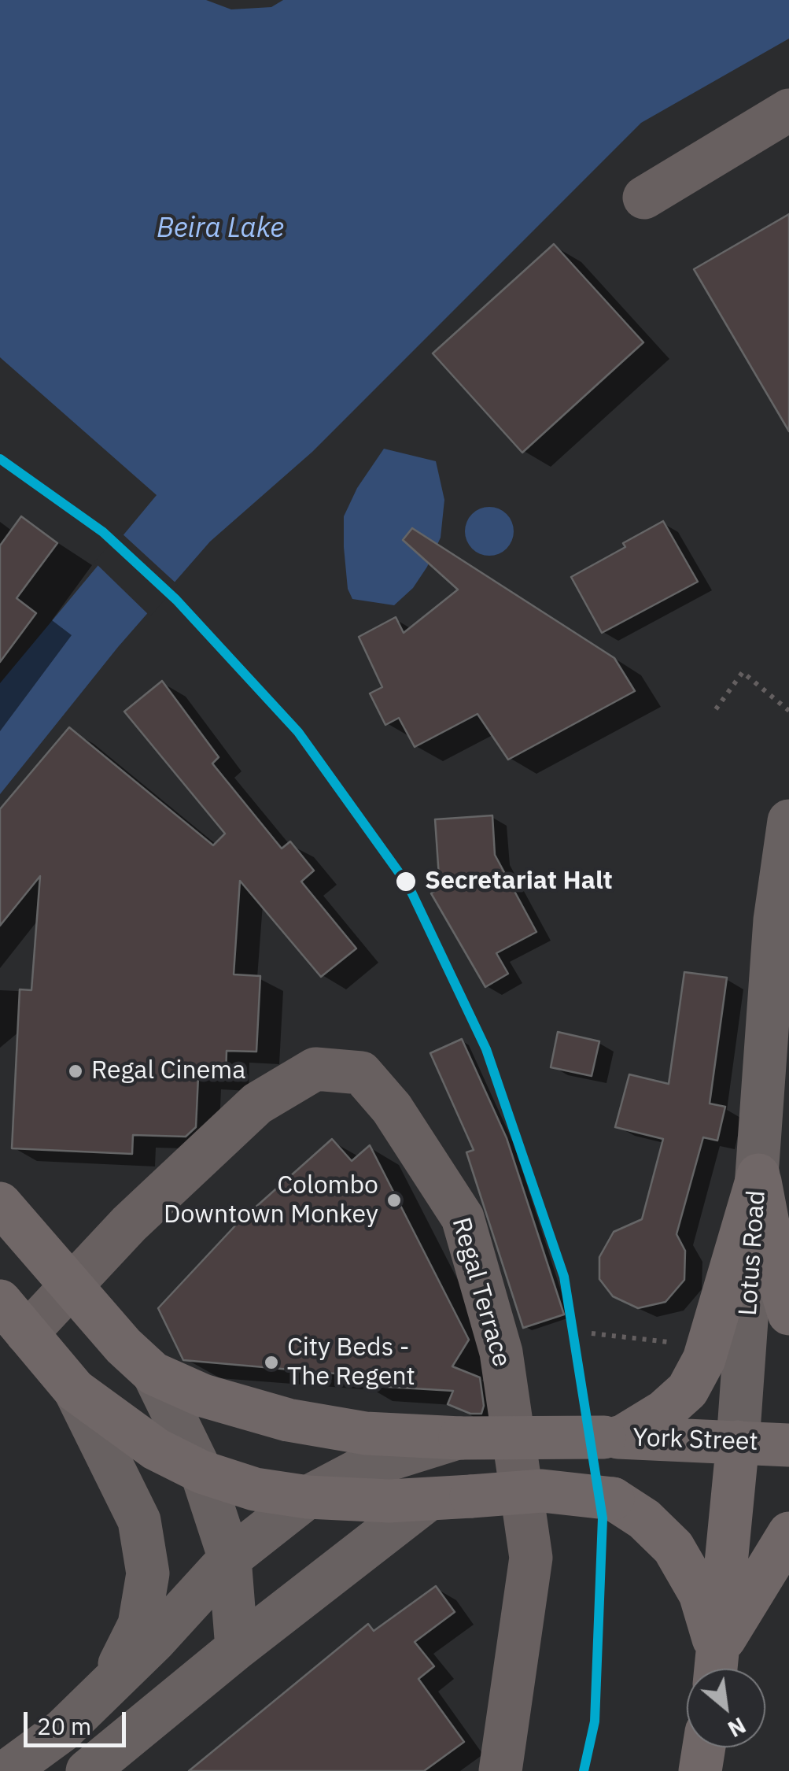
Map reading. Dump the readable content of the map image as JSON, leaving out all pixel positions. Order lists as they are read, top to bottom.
{
  "streets": {
    "highway": ["Lotus Road", "York Street"],
    "street": ["Regal Terrace"]
  },
  "crossings": [
    ["Lotus Road", "York Street"]
  ],
  "water": ["Beira Lake"],
  "places": [
    "Secretariat Halt",
    "Regal Cinema",
    "Colombo Downtown Monkey",
    "City Beds - The Regent"
  ],
  "scale_bar": "20 m",
  "north": "bottom right"
}
